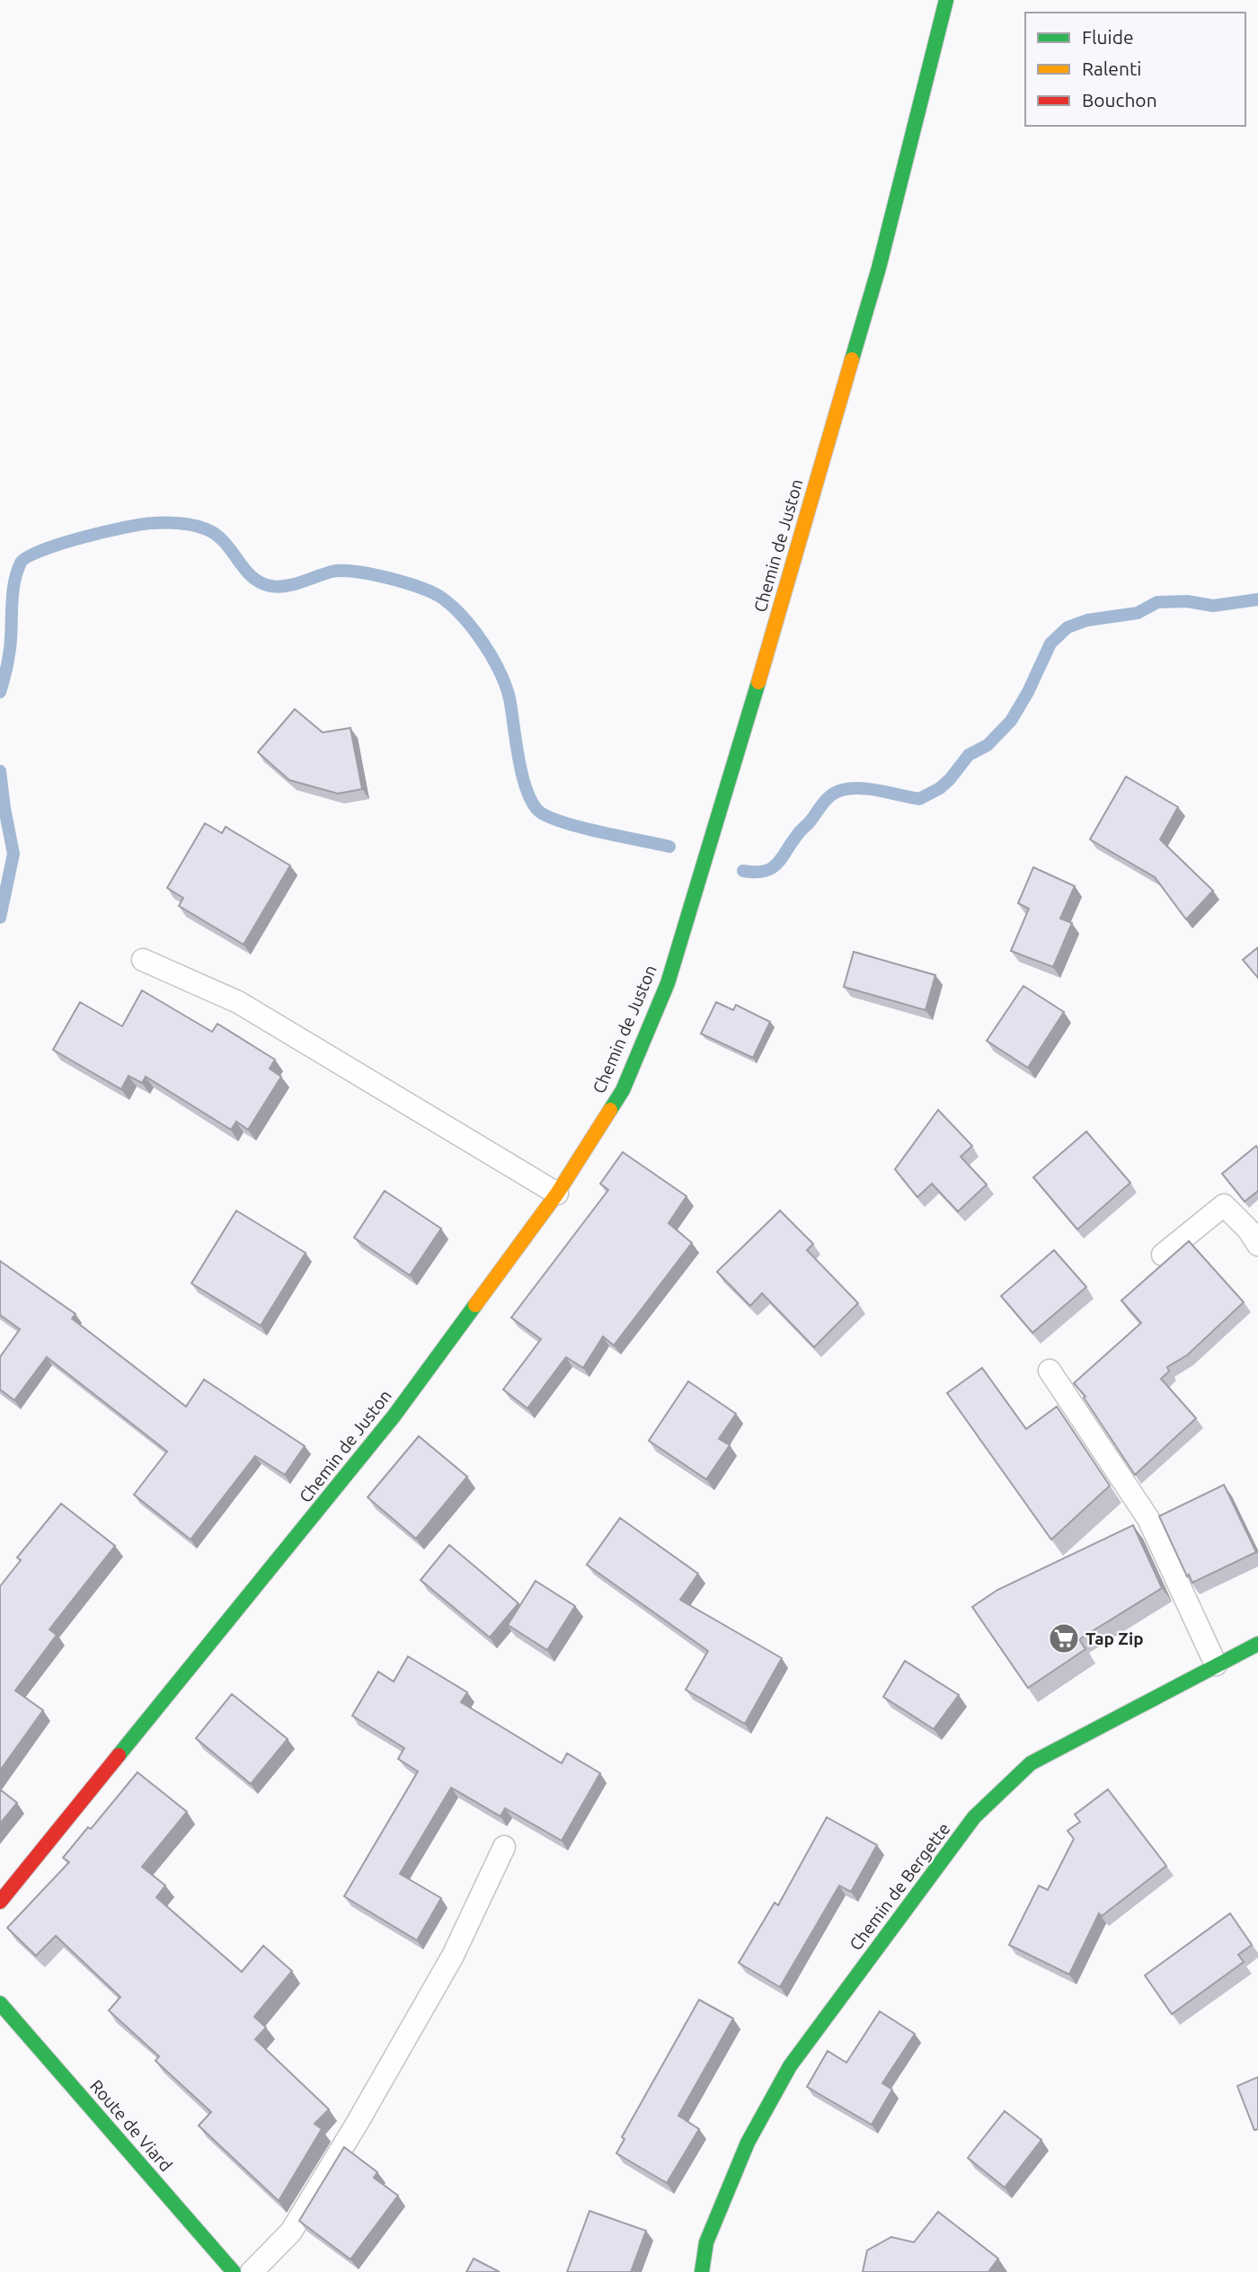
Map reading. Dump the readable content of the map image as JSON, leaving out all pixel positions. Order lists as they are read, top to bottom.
{
  "streets": {
    "street": ["Chemin de Juston", "Chemin de Bergette", "Route de Viard"]
  },
  "places": {
    "supermarket": ["Tap Zip"]
  },
  "legend": ["Fluide", "Ralenti", "Bouchon"]
}
